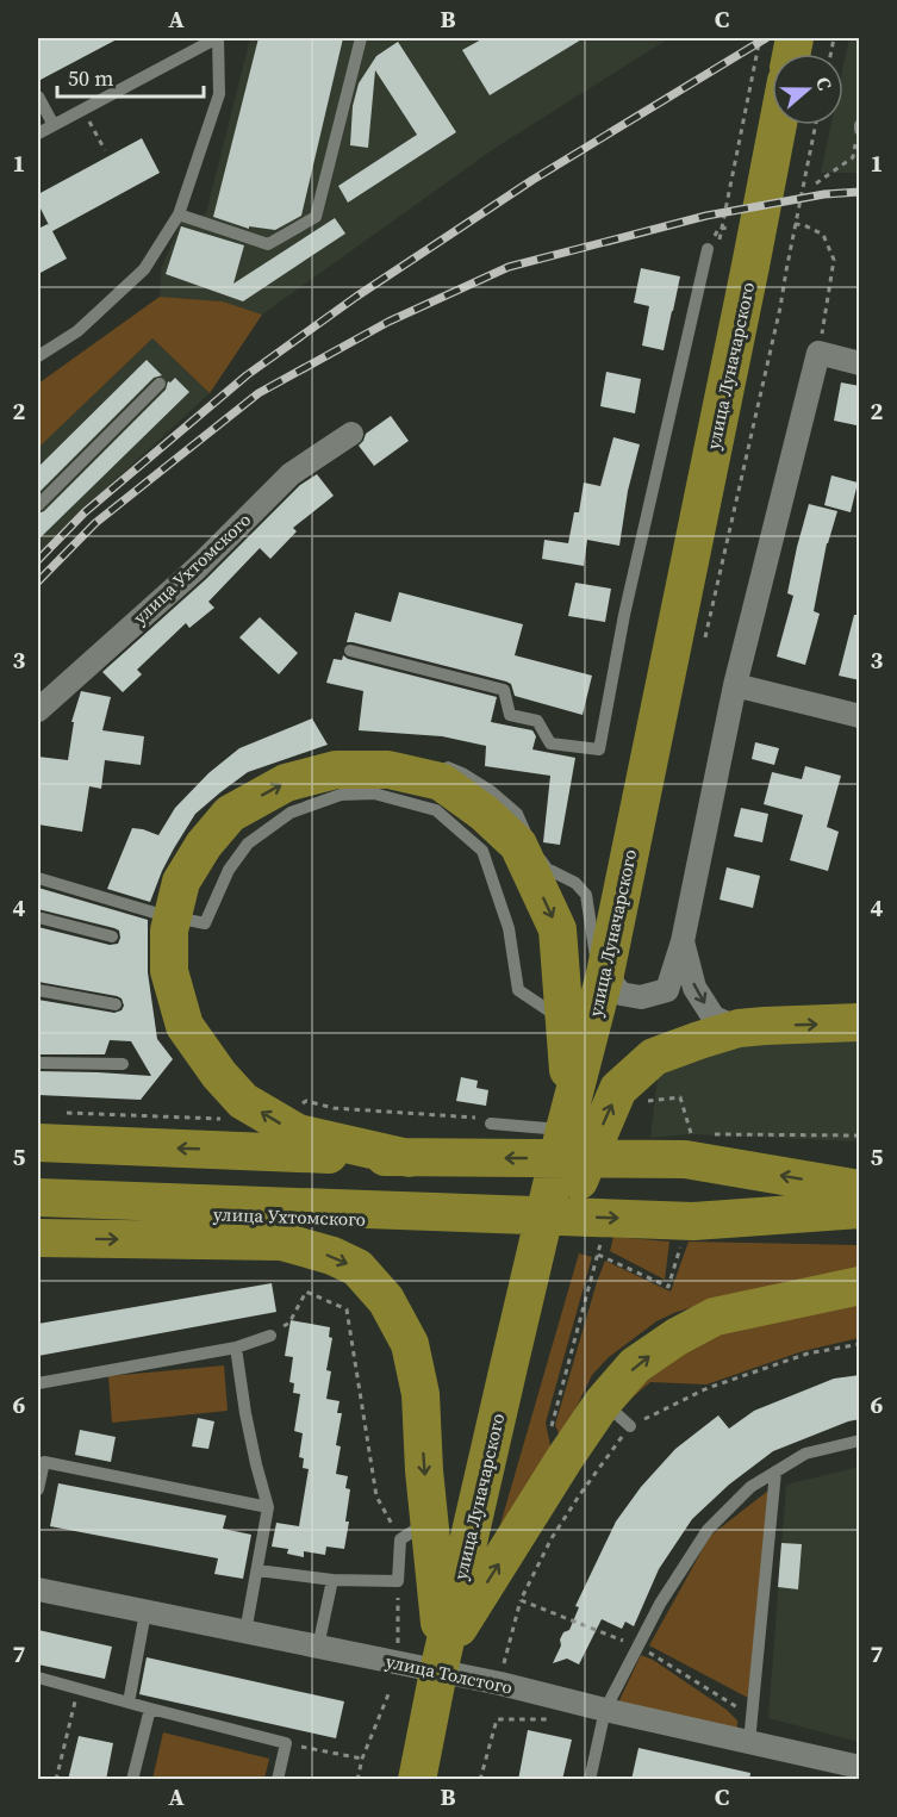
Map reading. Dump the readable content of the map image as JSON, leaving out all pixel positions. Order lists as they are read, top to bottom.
{
  "streets": {
    "main road": ["улица Луначарского"],
    "street": ["улица Ухтомского", "улица Толстого"]
  },
  "crossings": [
    ["улица Луначарского", "улица Ухтомского"],
    ["улица Луначарского", "улица Толстого"]
  ],
  "scale_bar": "50 m",
  "north": "right",
  "grid": {
    "columns": ["A", "B", "C"],
    "rows": [
      "1",
      "2",
      "3",
      "4",
      "5",
      "6",
      "7"
    ]
  }
}
